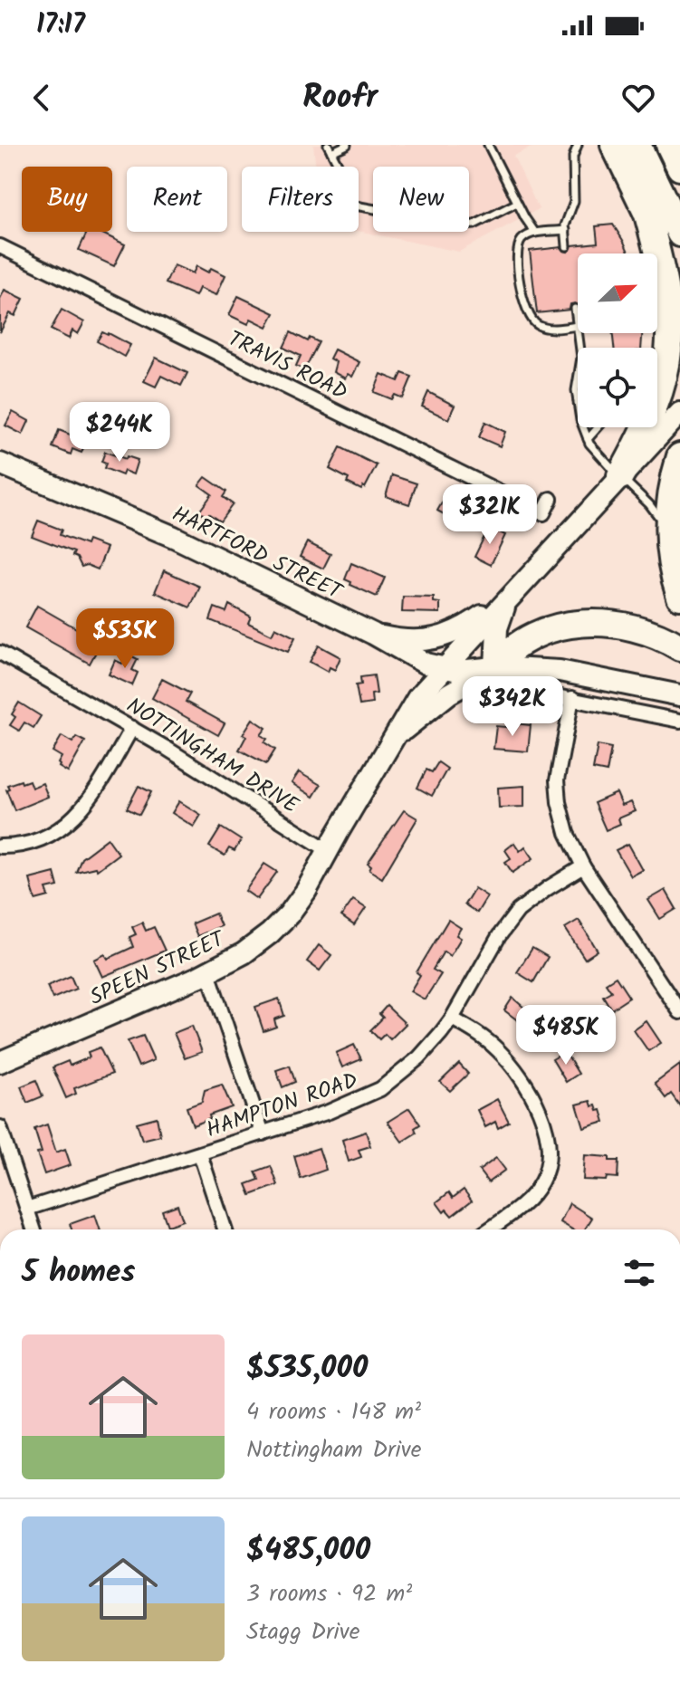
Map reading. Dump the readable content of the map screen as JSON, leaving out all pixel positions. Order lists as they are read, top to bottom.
{
  "streets": {
    "street": [
      "TRAVIS ROAD",
      "HARTFORD STREET",
      "NOTTINGHAM DRIVE",
      "SPEEN STREET",
      "HAMPTON ROAD"
    ]
  },
  "crossings": [
    ["HARTFORD STREET", "SPEEN STREET"],
    ["NOTTINGHAM DRIVE", "SPEEN STREET"]
  ],
  "north": "top right",
  "page": {
    "status": "17:17",
    "header": "Roofr",
    "chip": [
      "Buy",
      "Rent",
      "Filters",
      "New"
    ],
    "price": [
      "$244K",
      "$321K",
      "$535K",
      "$342K",
      "$485K"
    ],
    "heading": "5 homes",
    "list": [
      {
        "name": "$535,000",
        "note": "4 rooms · 148 m² · Nottingham Drive"
      },
      {
        "name": "$485,000",
        "note": "3 rooms · 92 m² · Stagg Drive"
      }
    ]
  }
}
